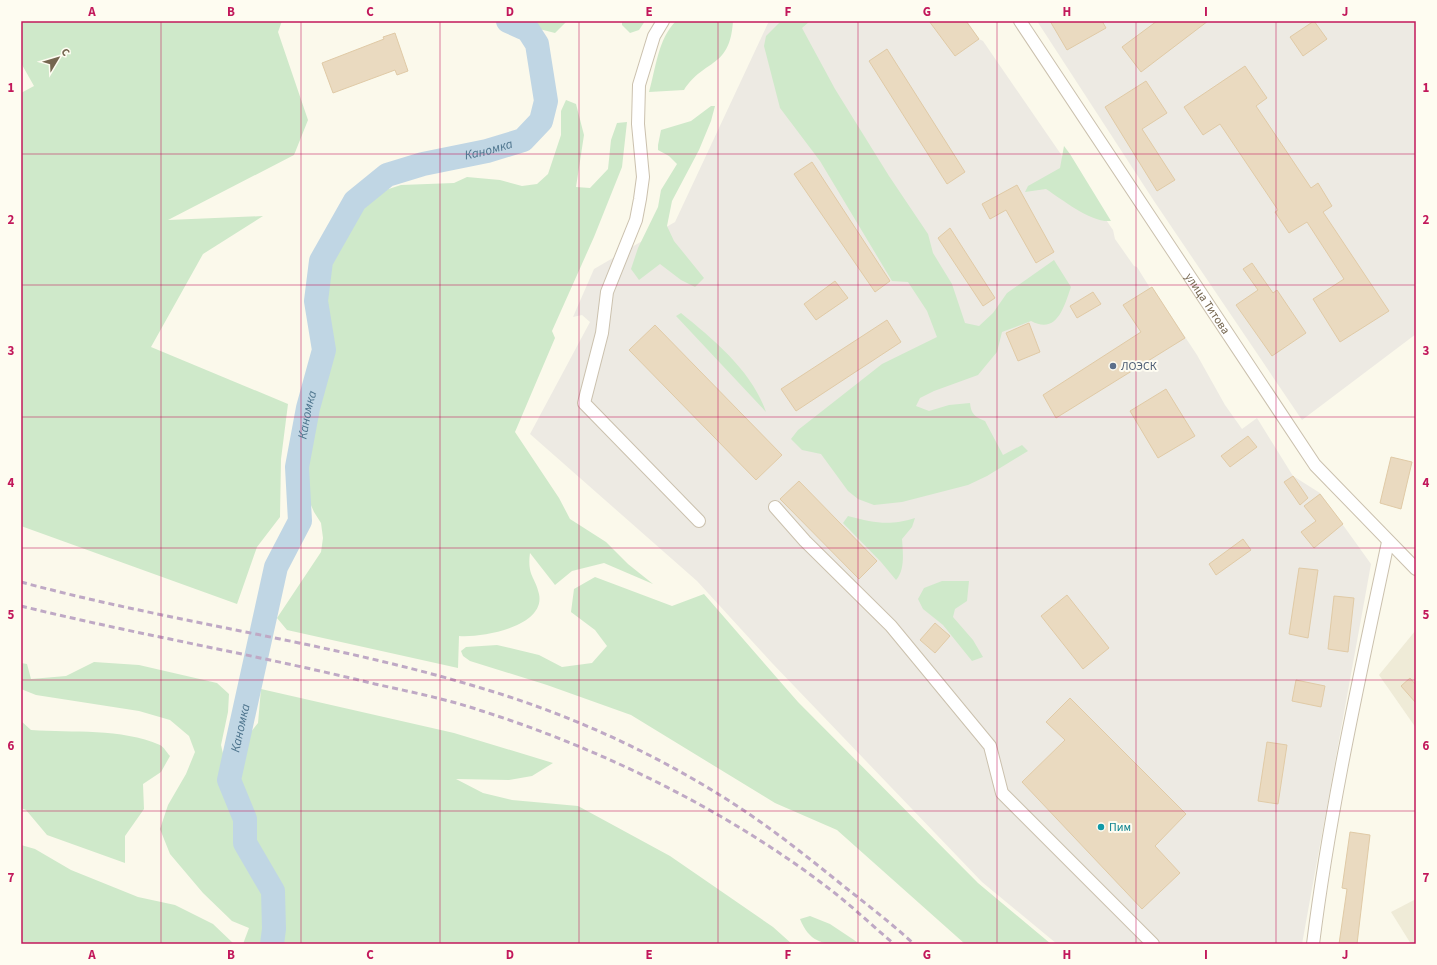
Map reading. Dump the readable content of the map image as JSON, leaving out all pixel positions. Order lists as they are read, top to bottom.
{
  "streets": {
    "street": ["улица Титова"]
  },
  "water": ["Каномка"],
  "places": ["ЛОЭСК", "Пим"],
  "north": "top right",
  "grid": {
    "columns": [
      "A",
      "B",
      "C",
      "D",
      "E",
      "F",
      "G",
      "H",
      "I",
      "J"
    ],
    "rows": [
      "1",
      "2",
      "3",
      "4",
      "5",
      "6",
      "7"
    ]
  }
}
